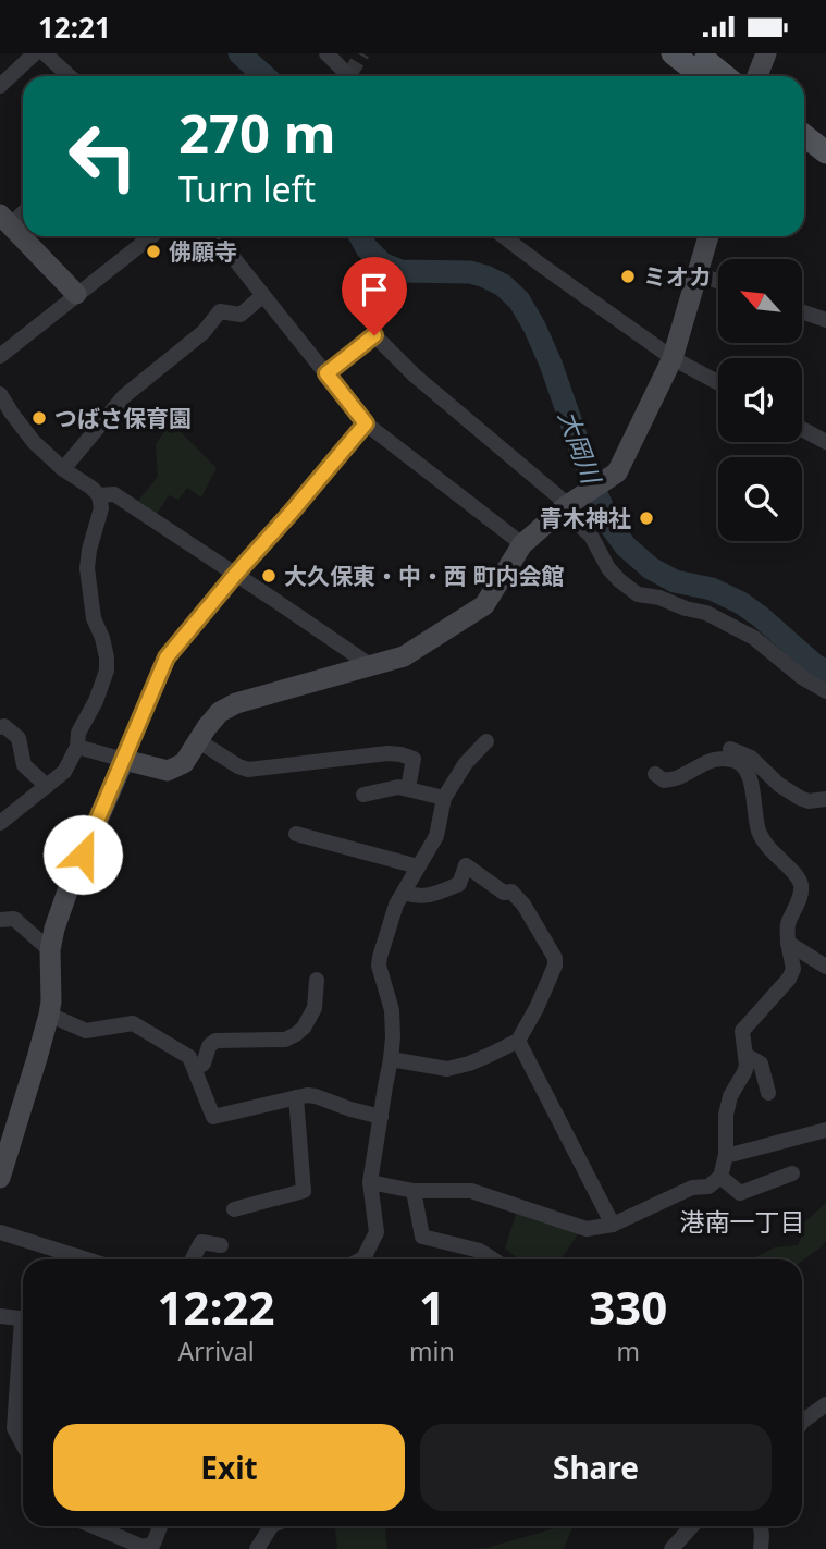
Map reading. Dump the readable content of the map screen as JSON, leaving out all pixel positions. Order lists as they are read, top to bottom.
{
  "districts": ["港南一丁目"],
  "water": ["大岡川"],
  "places": [
    "佛願寺",
    "ミオカ",
    "つばさ保育園",
    "青木神社",
    "大久保東・中・西 町内会館"
  ],
  "north": "top left",
  "page": {
    "status": "12:21",
    "turn": ["270 m", "Turn left"],
    "eta": [
      "12:22",
      "Arrival",
      "1",
      "min",
      "330",
      "m"
    ],
    "buttons": ["Exit", "Share"]
  }
}
